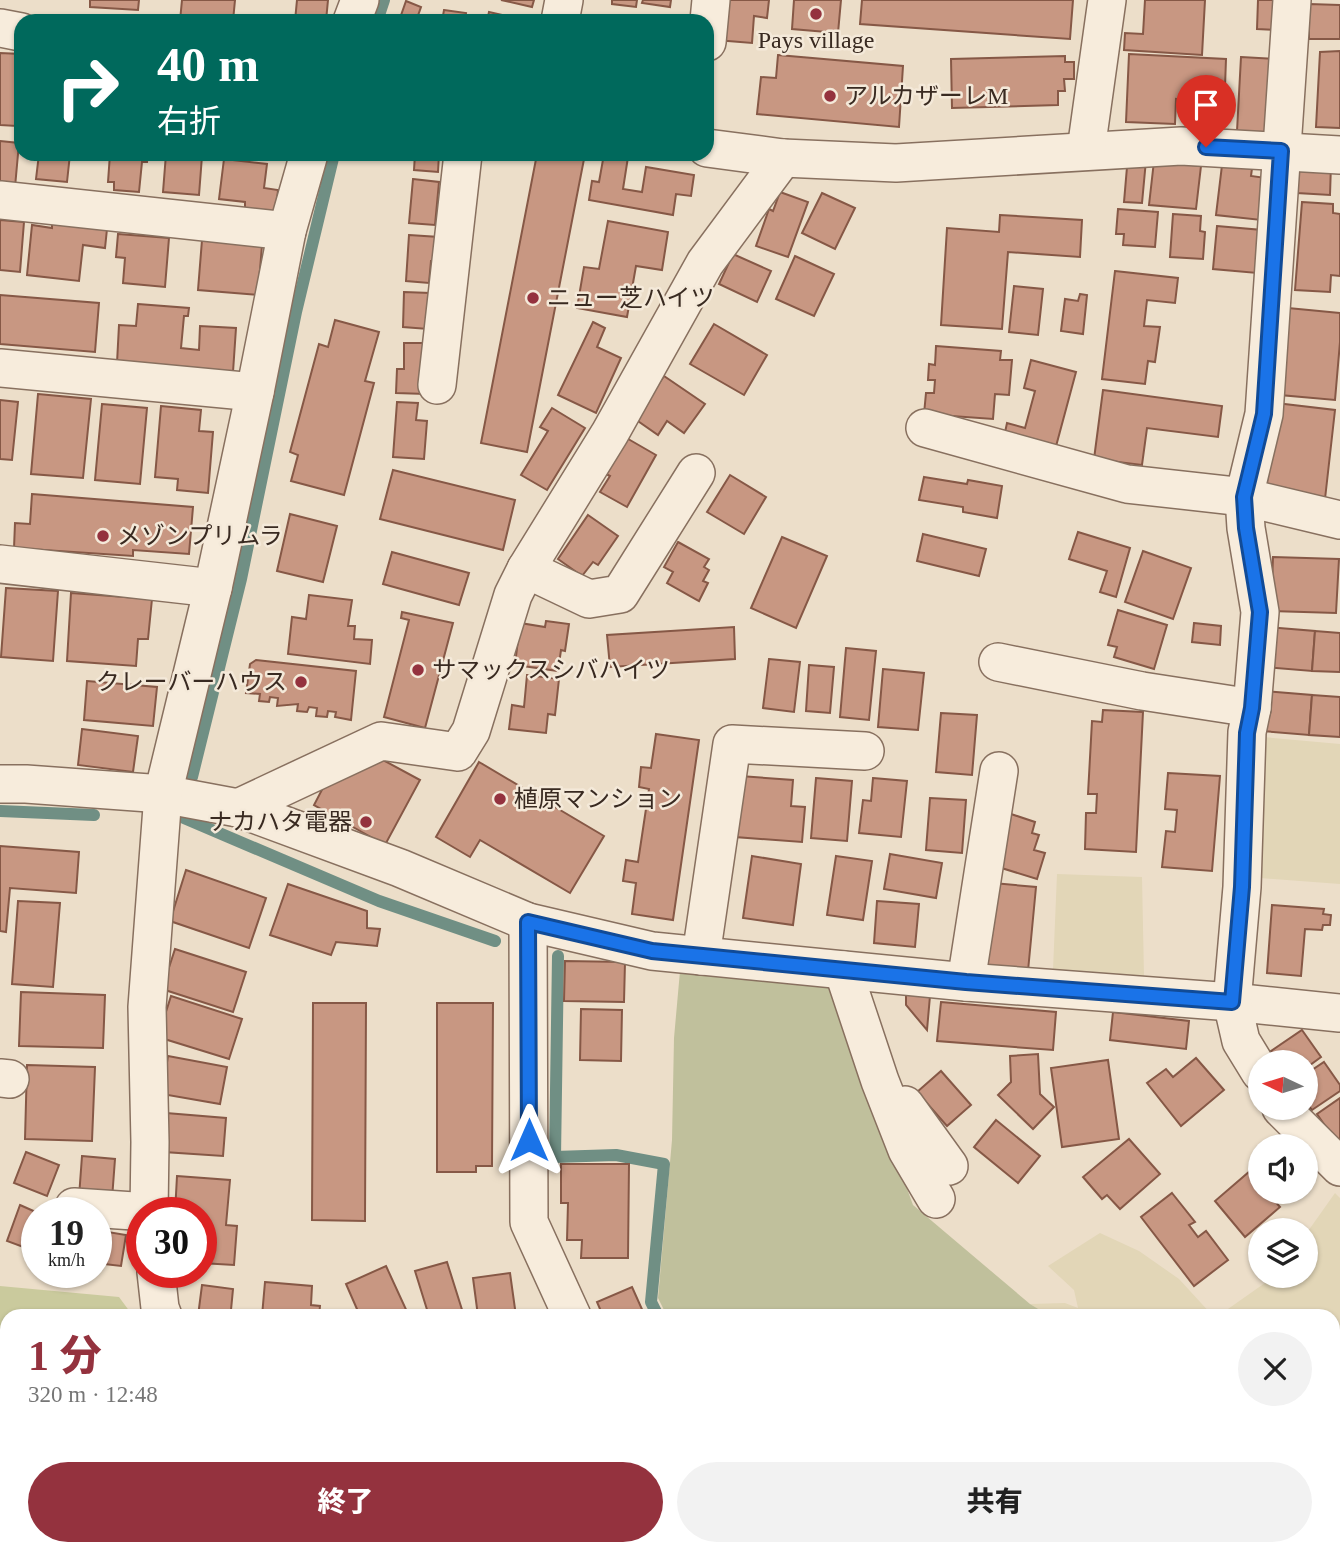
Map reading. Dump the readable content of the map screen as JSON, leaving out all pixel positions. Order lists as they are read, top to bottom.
{
  "places": [
    "Pays village",
    "アルカザーレM",
    "ニュー芝ハイツ",
    "メゾンプリムラ",
    "サマックスシバハイツ",
    "クレーバーハウス",
    "植原マンション",
    "ナカハタ電器"
  ],
  "north": "left",
  "page": {
    "turn": ["40 m", "右折"],
    "speed": "19 km/h",
    "limit": "30",
    "heading": ["1 分", "320 m · 12:48"],
    "buttons": ["終了", "共有"]
  }
}
